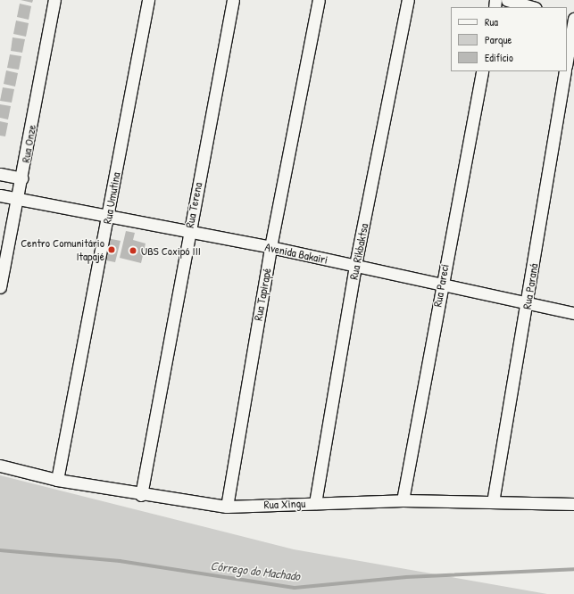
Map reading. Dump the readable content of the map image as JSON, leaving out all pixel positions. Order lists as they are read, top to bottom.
{
  "streets": {
    "street": [
      "Rua Onze",
      "Rua Umutina",
      "Rua Terena",
      "Rua Rikbaktsa",
      "Avenida Bakairi",
      "Rua Pareci",
      "Rua Paraná",
      "Rua Tapirapé",
      "Rua Xingu"
    ]
  },
  "crossings": [
    ["Rua Onze", "Avenida Bakairi"],
    ["Rua Umutina", "Avenida Bakairi"],
    ["Rua Umutina", "Rua Xingu"],
    ["Rua Terena", "Avenida Bakairi"],
    ["Rua Terena", "Rua Xingu"],
    ["Rua Rikbaktsa", "Avenida Bakairi"],
    ["Rua Rikbaktsa", "Rua Xingu"],
    ["Avenida Bakairi", "Rua Pareci"],
    ["Avenida Bakairi", "Rua Paraná"],
    ["Avenida Bakairi", "Rua Tapirapé"],
    ["Rua Pareci", "Rua Xingu"],
    ["Rua Paraná", "Rua Xingu"],
    ["Rua Tapirapé", "Rua Xingu"]
  ],
  "water": ["Córrego do Machado"],
  "places": ["Centro Comunitário Itapajé", "UBS Coxipó III"],
  "legend": ["Rua", "Parque", "Edifício"]
}
